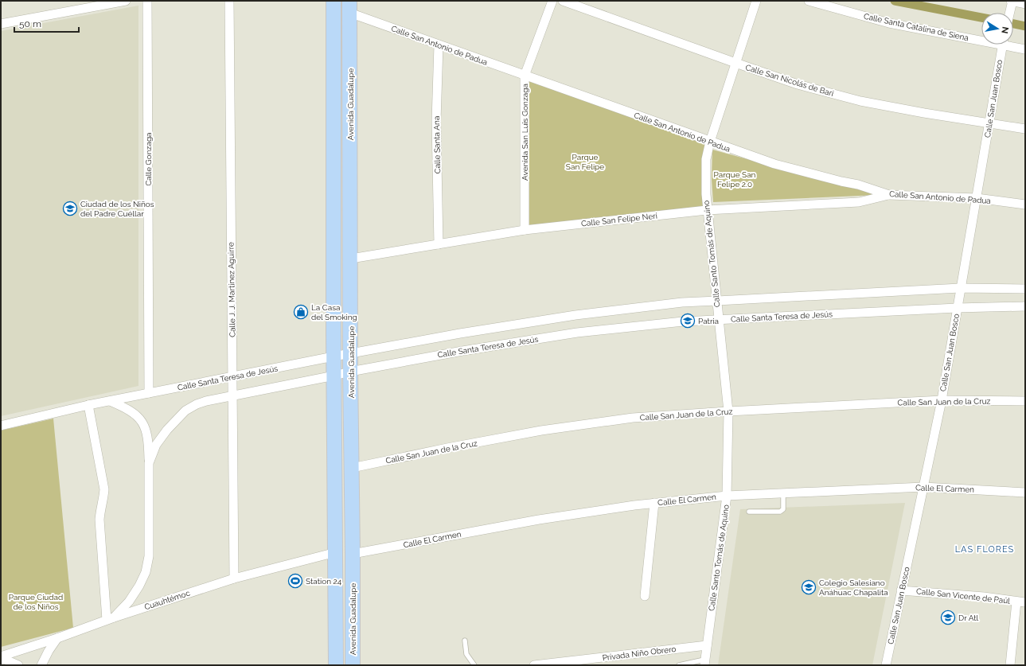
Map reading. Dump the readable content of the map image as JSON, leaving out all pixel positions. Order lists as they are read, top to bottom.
{
  "streets": {
    "main road": ["Avenida Guadalupe"],
    "street": [
      "Calle Santa Catalina de Siena",
      "Calle San Antonio de Padua",
      "Calle San Nicolás de Bari",
      "Calle San Juan Bosco",
      "Avenida San Luis Gonzaga",
      "Calle Santa Ana",
      "Calle Gonzaga",
      "Calle San Felipe Neri",
      "Calle Santo Tomás de Aquino",
      "Calle J. J. Martínez Aguirre",
      "Calle Santa Teresa de Jesús",
      "Calle San Juan de la Cruz",
      "Calle El Carmen",
      "Calle San Vicente de Paúl",
      "Cuauhtémoc",
      "Privada Niño Obrero"
    ]
  },
  "crossings": [
    ["Calle San Antonio de Padua", "Calle San Juan Bosco"],
    ["Calle San Antonio de Padua", "Avenida Guadalupe"],
    ["Calle San Antonio de Padua", "Avenida San Luis Gonzaga"],
    ["Calle San Antonio de Padua", "Calle Santa Ana"],
    ["Calle San Antonio de Padua", "Calle San Felipe Neri"],
    ["Calle San Antonio de Padua", "Calle Santo Tomás de Aquino"],
    ["Calle San Nicolás de Bari", "Calle San Juan Bosco"],
    ["Calle San Nicolás de Bari", "Calle Santo Tomás de Aquino"],
    ["Calle San Juan Bosco", "Calle Santa Teresa de Jesús"],
    ["Calle San Juan Bosco", "Calle San Juan de la Cruz"],
    ["Calle San Juan Bosco", "Calle El Carmen"],
    ["Calle San Juan Bosco", "Calle San Vicente de Paúl"],
    ["Avenida Guadalupe", "Calle San Felipe Neri"],
    ["Avenida Guadalupe", "Calle Santa Teresa de Jesús"],
    ["Avenida Guadalupe", "Calle San Juan de la Cruz"],
    ["Avenida Guadalupe", "Calle El Carmen"],
    ["Avenida Guadalupe", "Cuauhtémoc"],
    ["Avenida San Luis Gonzaga", "Calle San Felipe Neri"],
    ["Calle Santa Ana", "Calle San Felipe Neri"],
    ["Calle Gonzaga", "Calle Santa Teresa de Jesús"],
    ["Calle San Felipe Neri", "Calle Santo Tomás de Aquino"],
    ["Calle Santo Tomás de Aquino", "Calle Santa Teresa de Jesús"],
    ["Calle Santo Tomás de Aquino", "Calle San Juan de la Cruz"],
    ["Calle Santo Tomás de Aquino", "Calle El Carmen"],
    ["Calle Santo Tomás de Aquino", "Privada Niño Obrero"],
    ["Calle J. J. Martínez Aguirre", "Calle Santa Teresa de Jesús"],
    ["Calle J. J. Martínez Aguirre", "Cuauhtémoc"],
    ["Calle Santa Teresa de Jesús", "Cuauhtémoc"]
  ],
  "districts": ["LAS FLORES"],
  "parks": ["Parque San Felipe", "Parque San Felipe 2.0", "Parque Ciudad de los Niños"],
  "places": {
    "school or university": [
      "Ciudad de los Niños del Padre Cuéllar",
      "Patria",
      "Colegio Salesiano Anáhuac Chapalita",
      "Dr Atl"
    ],
    "shop": ["La Casa del Smoking"],
    "sports": ["Station 24"]
  },
  "scale_bar": "50 m",
  "north": "right"
}
